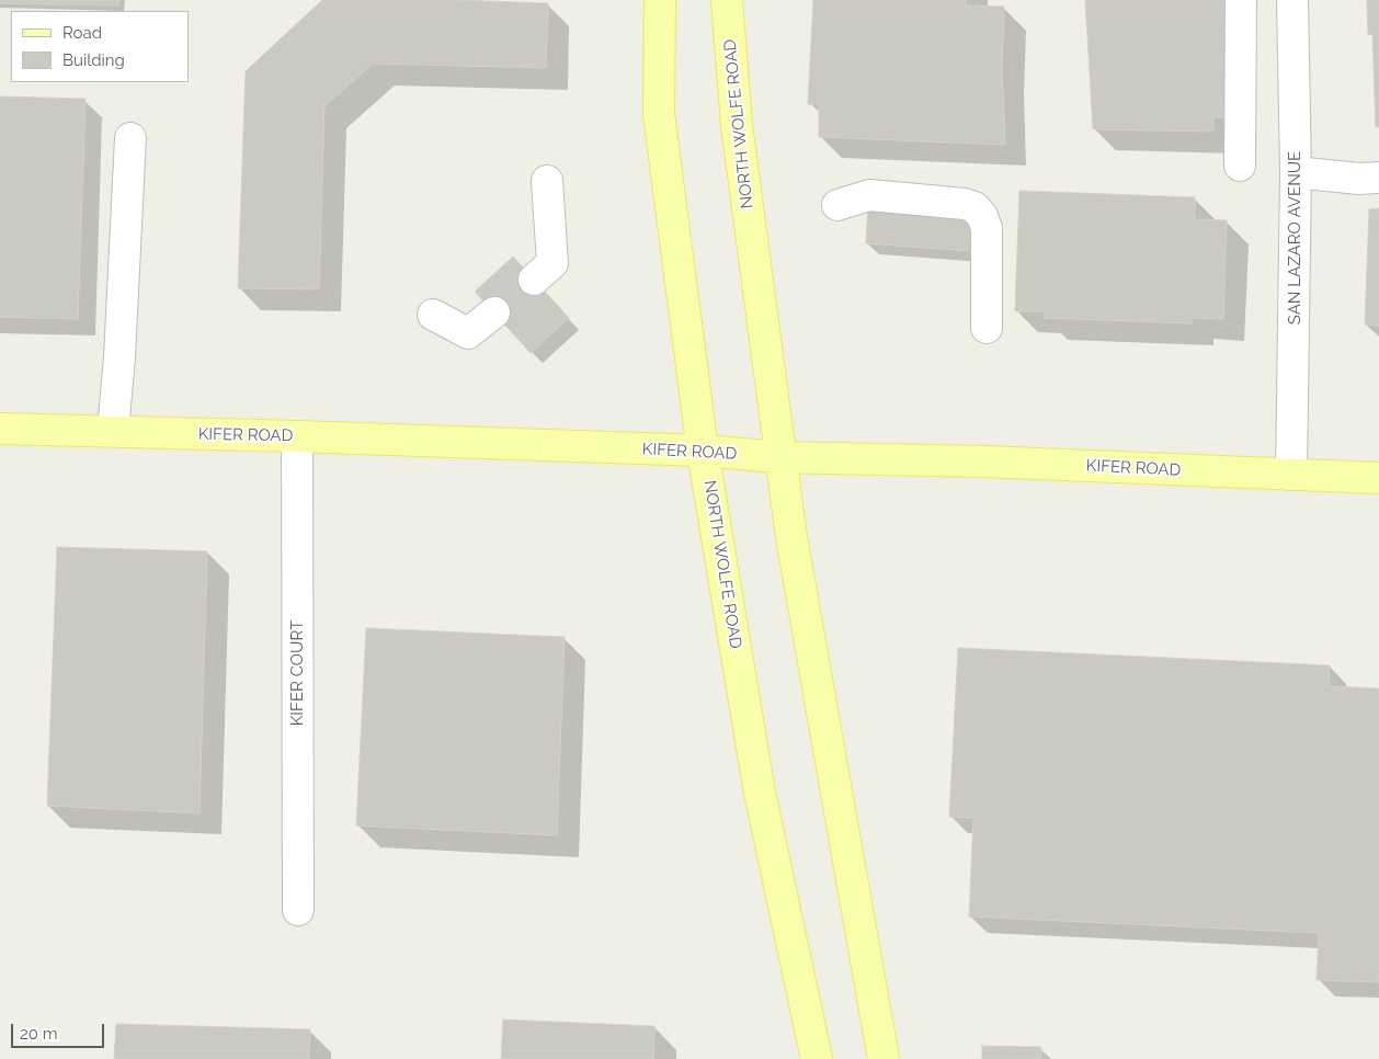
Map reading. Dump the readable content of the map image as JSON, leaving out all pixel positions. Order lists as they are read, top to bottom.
{
  "streets": {
    "main road": ["NORTH WOLFE ROAD", "KIFER ROAD"],
    "street": ["SAN LAZARO AVENUE", "KIFER COURT"]
  },
  "crossings": [
    ["NORTH WOLFE ROAD", "KIFER ROAD"],
    ["SAN LAZARO AVENUE", "KIFER ROAD"],
    ["KIFER ROAD", "KIFER COURT"]
  ],
  "legend": ["Road", "Building"],
  "scale_bar": "20 m"
}
